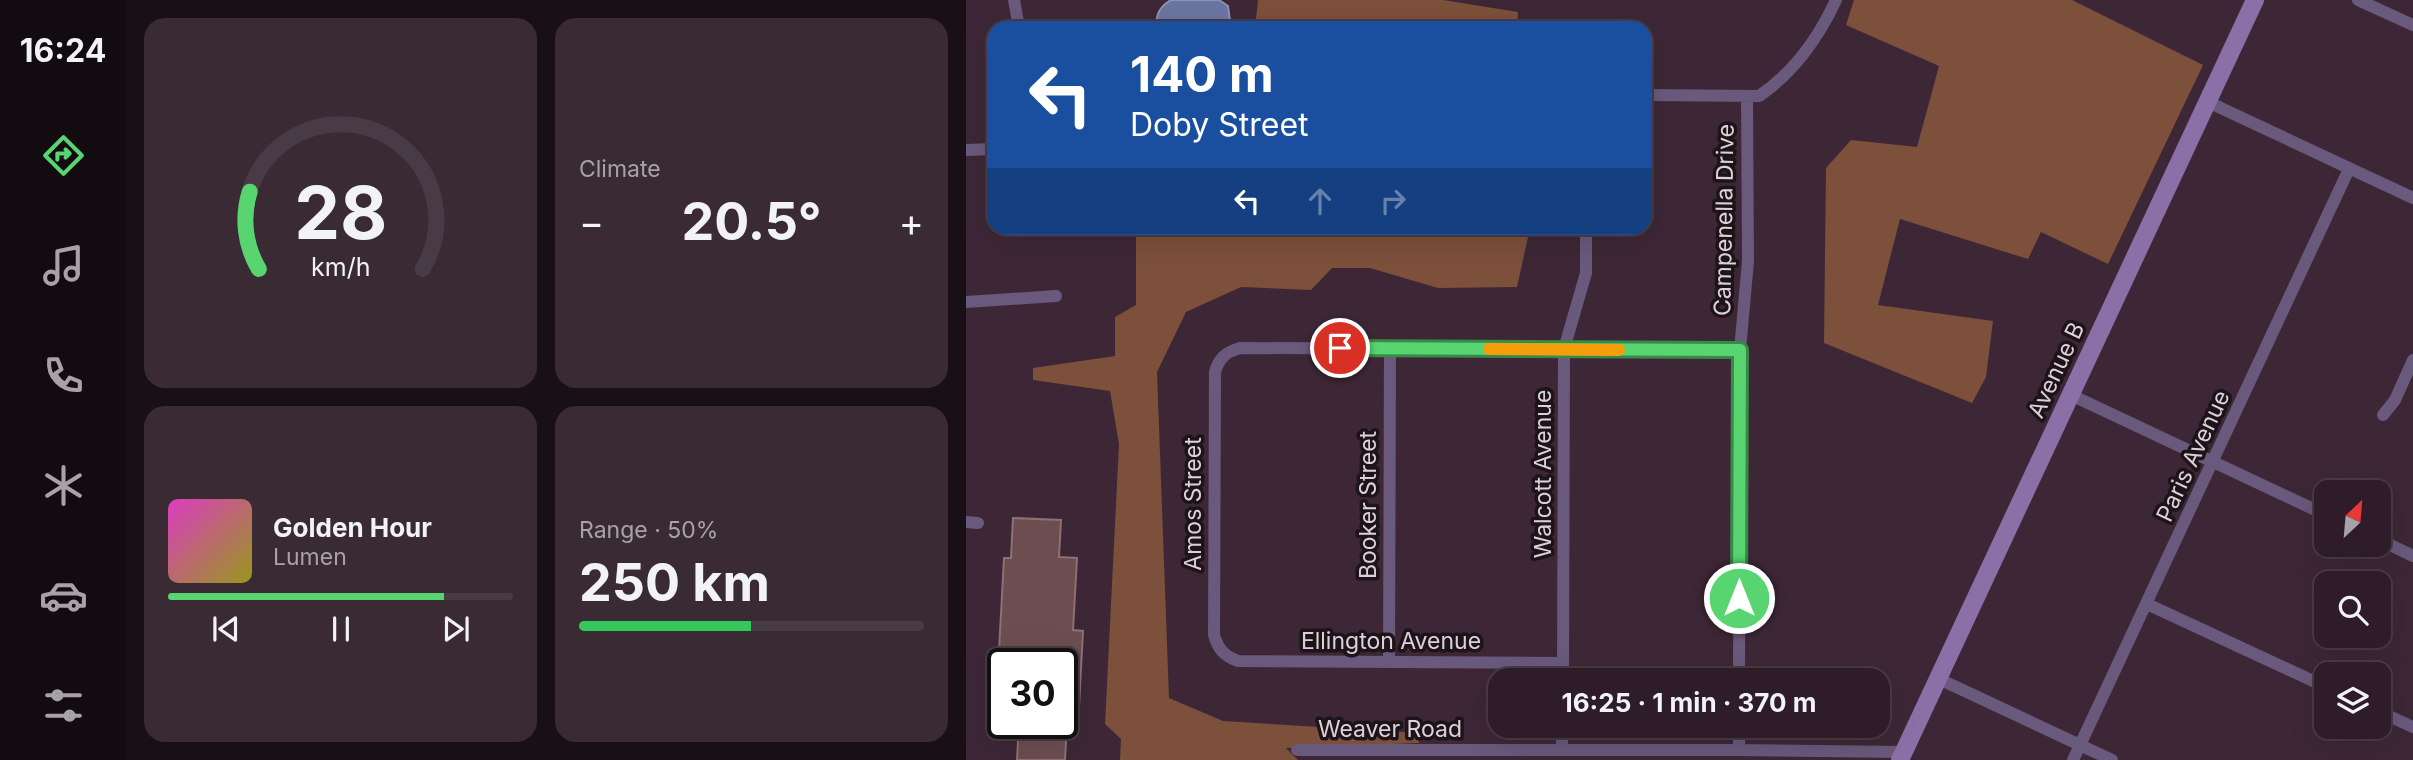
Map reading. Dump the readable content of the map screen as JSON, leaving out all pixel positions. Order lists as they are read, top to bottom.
{
  "streets": {
    "main road": ["Avenue B"],
    "street": [
      "Campenella Drive",
      "Paris Avenue",
      "Walcott Avenue",
      "Amos Street",
      "Booker Street",
      "Ellington Avenue",
      "Weaver Road"
    ]
  },
  "crossings": [
    ["Avenue B", "Weaver Road"],
    ["Walcott Avenue", "Ellington Avenue"],
    ["Amos Street", "Booker Street"],
    ["Amos Street", "Ellington Avenue"],
    ["Booker Street", "Ellington Avenue"]
  ],
  "north": "top right",
  "page": {
    "tabs": "16:24",
    "tile": [
      "Climate",
      ["Range · 50%", "250 km"]
    ],
    "turn": ["140 m", "Doby Street"],
    "heat": ["−", "20.5°", "+"],
    "song": ["Golden Hour", "Lumen"],
    "limit": "30",
    "trip": "16:25 · 1 min · 370 m",
    "gauge": ["28", "km/h"]
  }
}
